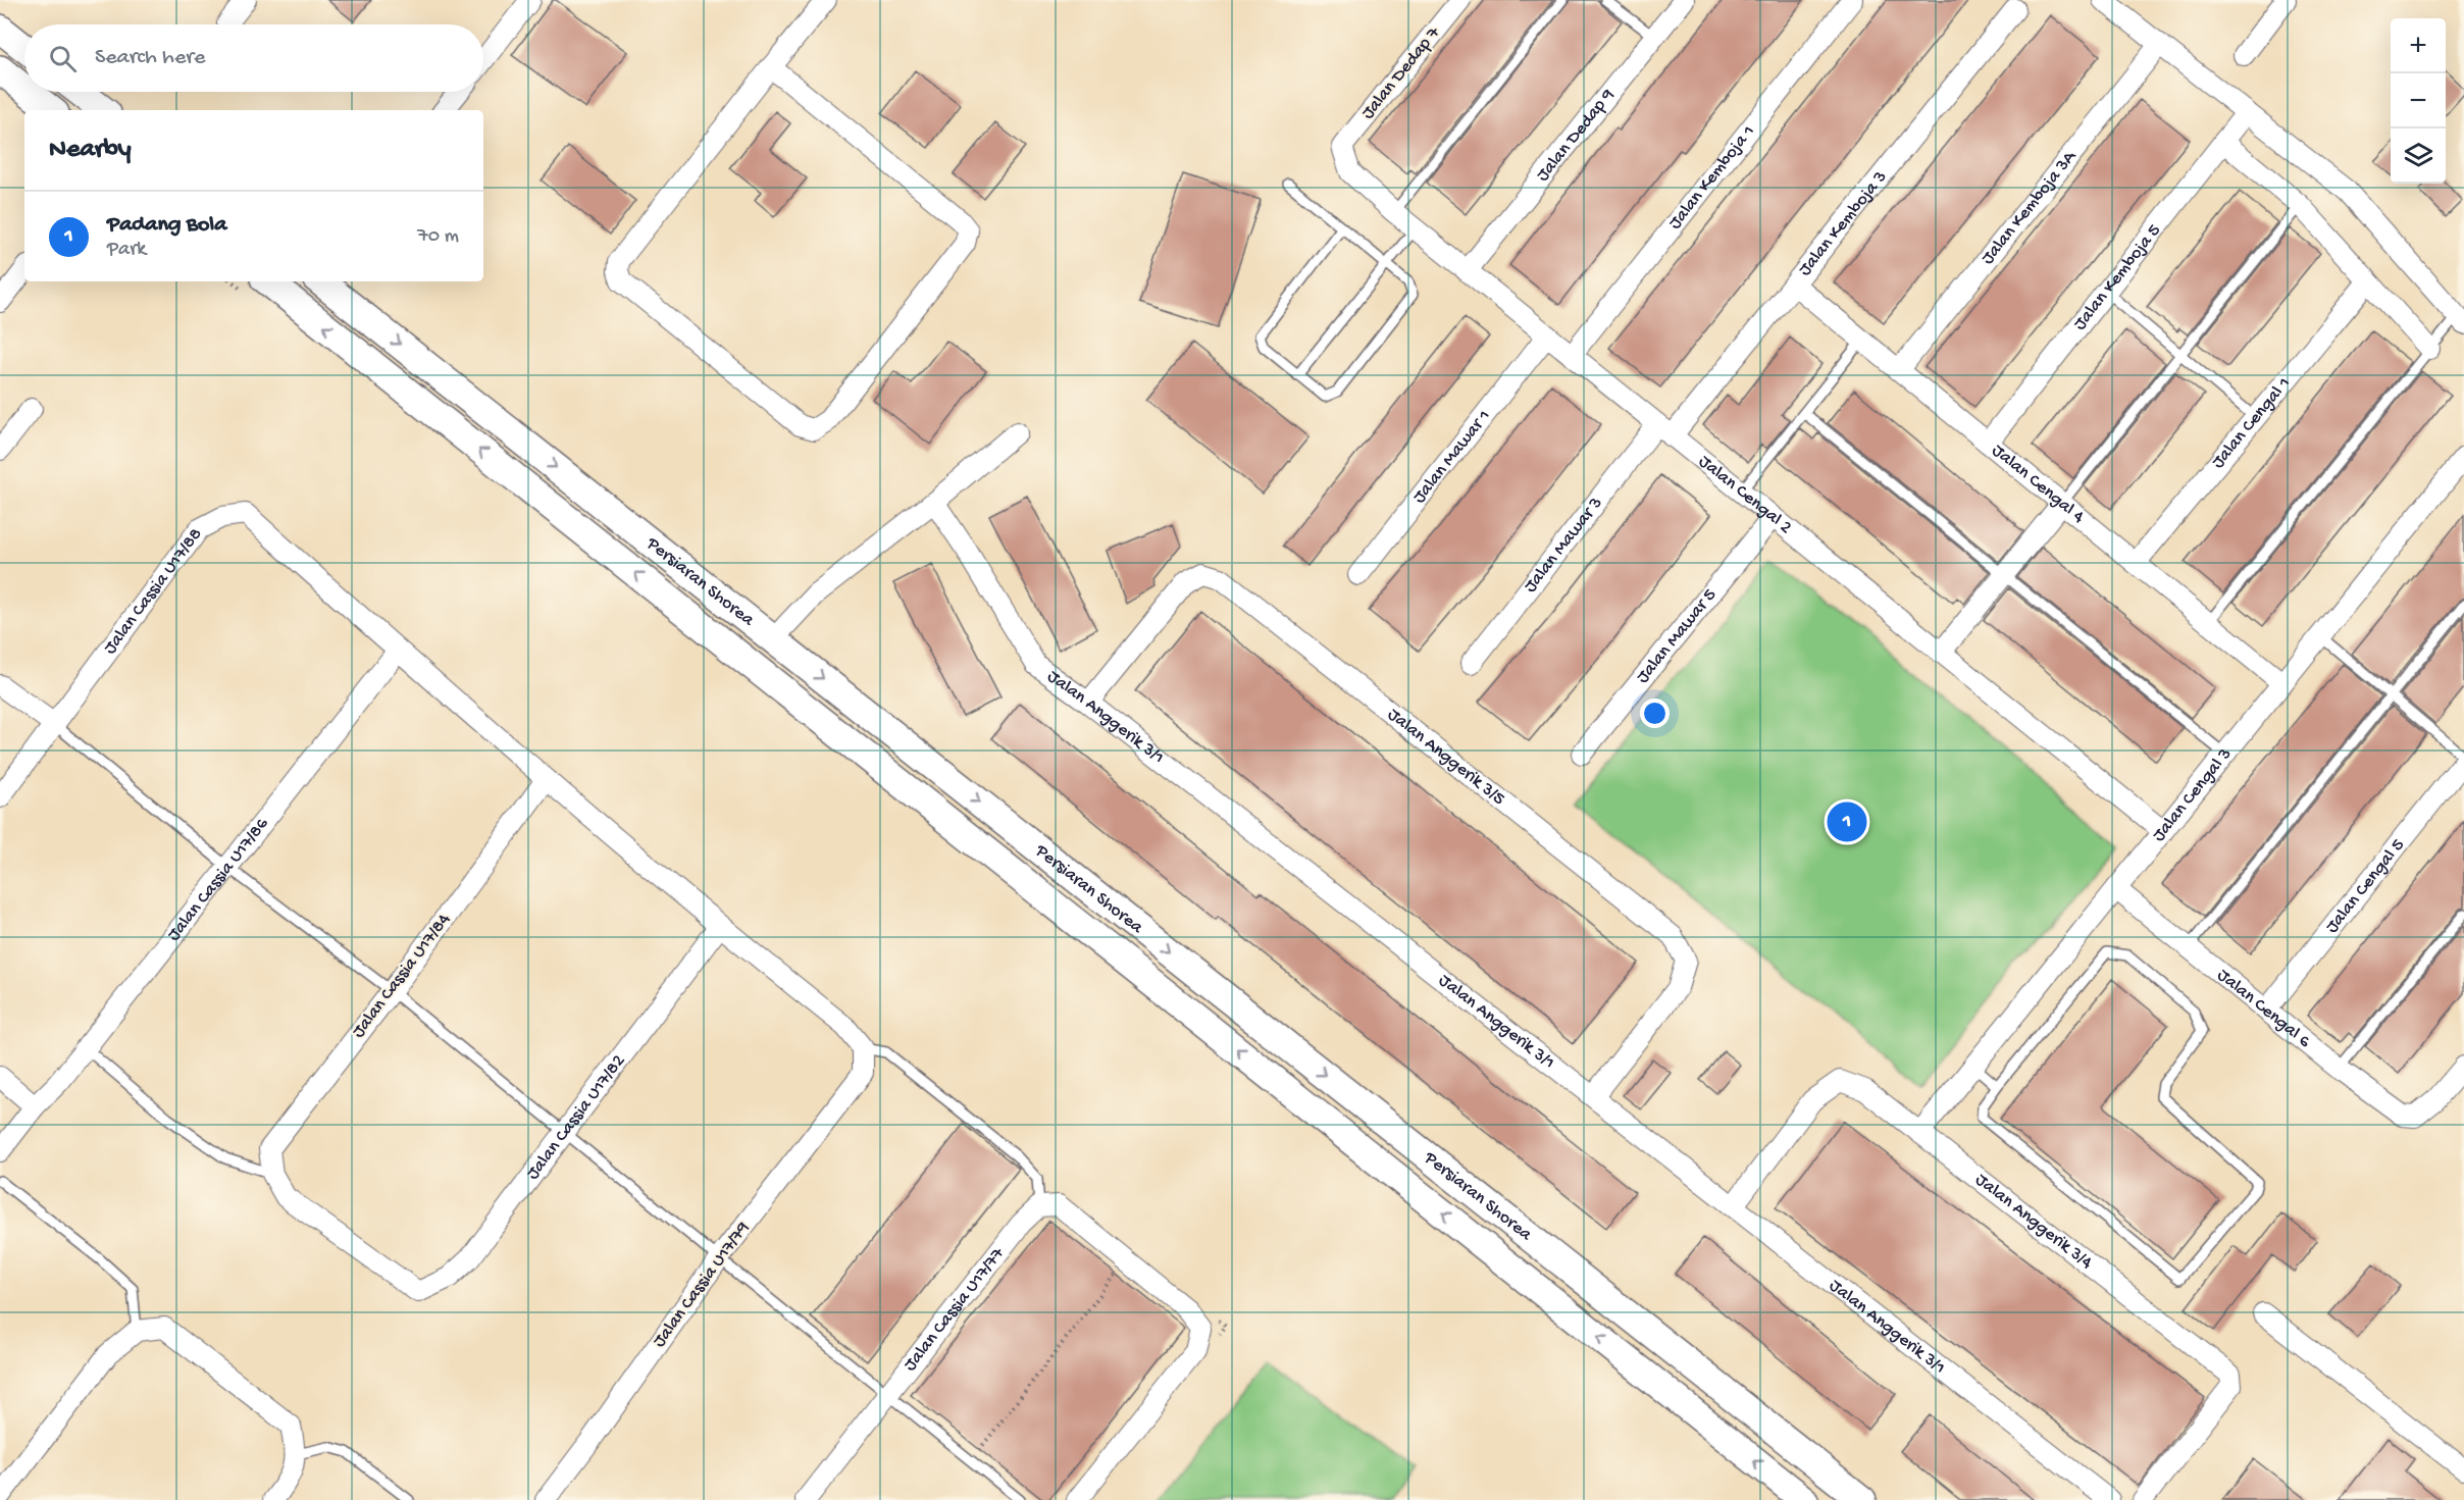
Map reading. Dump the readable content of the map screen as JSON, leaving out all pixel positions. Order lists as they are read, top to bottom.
{
  "streets": {
    "main road": ["Persiaran Shorea"],
    "street": [
      "Jalan Dedap 7",
      "Jalan Dedap 9",
      "Jalan Kemboja 1",
      "Jalan Kemboja 3A",
      "Jalan Kemboja 3",
      "Jalan Kemboja 5",
      "Jalan Cengal 1",
      "Jalan Mawar 1",
      "Jalan Cengal 4",
      "Jalan Cengal 2",
      "Jalan Mawar 3",
      "Jalan Cassia U17/88",
      "Jalan Mawar 5",
      "Jalan Anggerik 3/1",
      "Jalan Anggerik 3/5",
      "Jalan Cengal 3",
      "Jalan Cassia U17/86",
      "Jalan Cengal 5",
      "Jalan Cassia U17/84",
      "Jalan Cengal 6",
      "Jalan Cassia U17/82",
      "Jalan Anggerik 3/4",
      "Jalan Cassia U17/79",
      "Jalan Cassia U17/77"
    ]
  },
  "crossings": [
    ["Jalan Dedap 7", "Jalan Cengal 2"],
    ["Jalan Dedap 9", "Jalan Cengal 2"],
    ["Jalan Kemboja 1", "Jalan Cengal 2"],
    ["Jalan Kemboja 3A", "Jalan Cengal 4"],
    ["Jalan Kemboja 3", "Jalan Cengal 4"],
    ["Jalan Kemboja 3", "Jalan Cengal 2"],
    ["Jalan Kemboja 3", "Jalan Mawar 3"],
    ["Jalan Kemboja 5", "Jalan Cengal 4"],
    ["Jalan Cengal 1", "Jalan Cengal 4"],
    ["Jalan Mawar 1", "Jalan Cengal 2"],
    ["Jalan Cengal 4", "Jalan Cengal 3"],
    ["Jalan Cengal 2", "Jalan Mawar 3"],
    ["Jalan Cengal 2", "Jalan Mawar 5"],
    ["Jalan Cengal 2", "Jalan Cengal 3"],
    ["Jalan Cassia U17/88", "Jalan Cassia U17/86"],
    ["Jalan Cassia U17/88", "Jalan Cassia U17/84"],
    ["Jalan Cassia U17/88", "Jalan Cassia U17/82"],
    ["Jalan Cassia U17/88", "Jalan Cassia U17/79"],
    ["Jalan Anggerik 3/1", "Jalan Anggerik 3/5"],
    ["Jalan Anggerik 3/1", "Jalan Anggerik 3/4"],
    ["Jalan Cengal 3", "Jalan Cengal 6"],
    ["Jalan Cengal 3", "Jalan Anggerik 3/4"],
    ["Jalan Cengal 5", "Jalan Cengal 6"],
    ["Jalan Cassia U17/84", "Jalan Cassia U17/82"]
  ],
  "page": {
    "map_buttons": ["+", "−"],
    "search": "Search here",
    "heading": "Nearby",
    "list": [
      {
        "mark": "1",
        "name": "Padang Bola",
        "note": "Park",
        "value": "70 m"
      }
    ],
    "pins": "1"
  }
}
